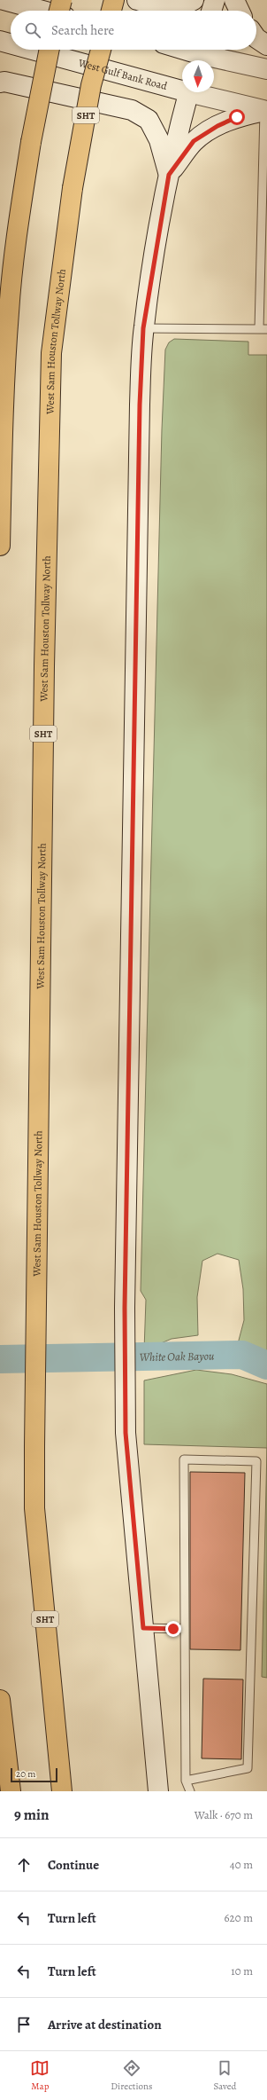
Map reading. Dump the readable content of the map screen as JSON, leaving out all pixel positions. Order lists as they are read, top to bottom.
{
  "streets": {
    "highway": ["SHT", "West Sam Houston Tollway North"],
    "main road": ["West Gulf Bank Road"]
  },
  "water": ["White Oak Bayou"],
  "scale_bar": "20 m",
  "north": "bottom",
  "page": {
    "search": "Search here",
    "scale": "20 m",
    "heading": ["9 min", "Walk · 670 m"],
    "list": [
      ["Continue", "40 m"],
      ["Turn left", "620 m"],
      ["Turn left", "10 m"],
      "Arrive at destination"
    ],
    "nav": ["Map", "Directions", "Saved"]
  }
}
